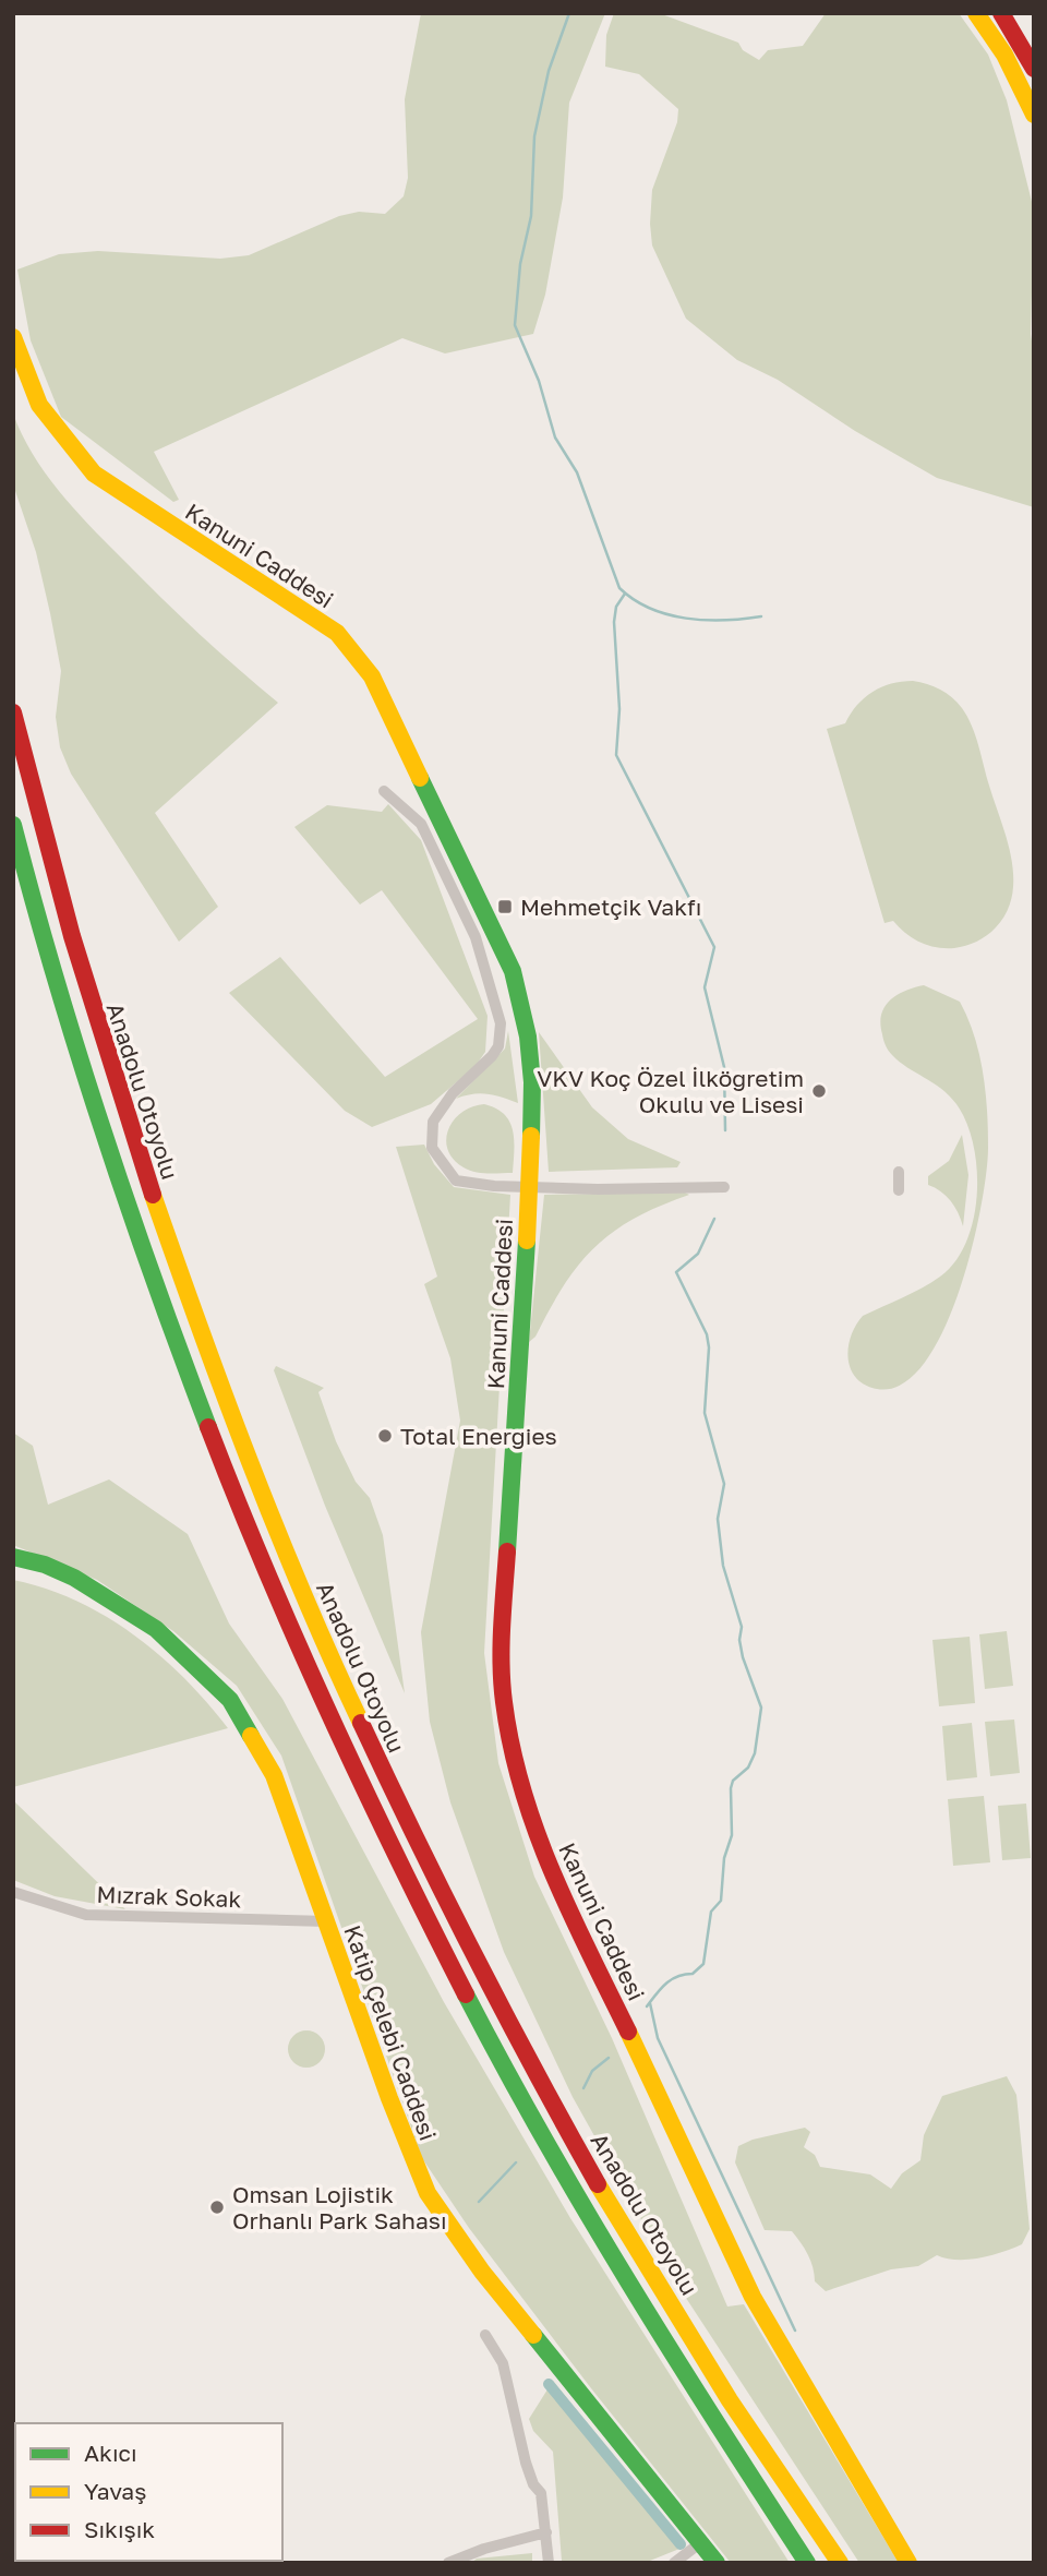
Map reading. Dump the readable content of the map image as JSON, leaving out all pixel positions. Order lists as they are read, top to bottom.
{
  "streets": {
    "main road": ["Kanuni Caddesi", "Anadolu Otoyolu", "Katip Çelebi Caddesi"],
    "street": ["Mızrak Sokak"]
  },
  "crossings": [
    ["Mızrak Sokak", "Katip Çelebi Caddesi"]
  ],
  "places": {
    "transit": ["Mehmetçik Vakfı"],
    "other": ["VKV Koç Özel İlköğretim Okulu ve Lisesi", "Total Energies", "Omsan Lojistik Orhanlı Park Sahası"]
  },
  "legend": ["Akıcı", "Yavaş", "Sıkışık"]
}
